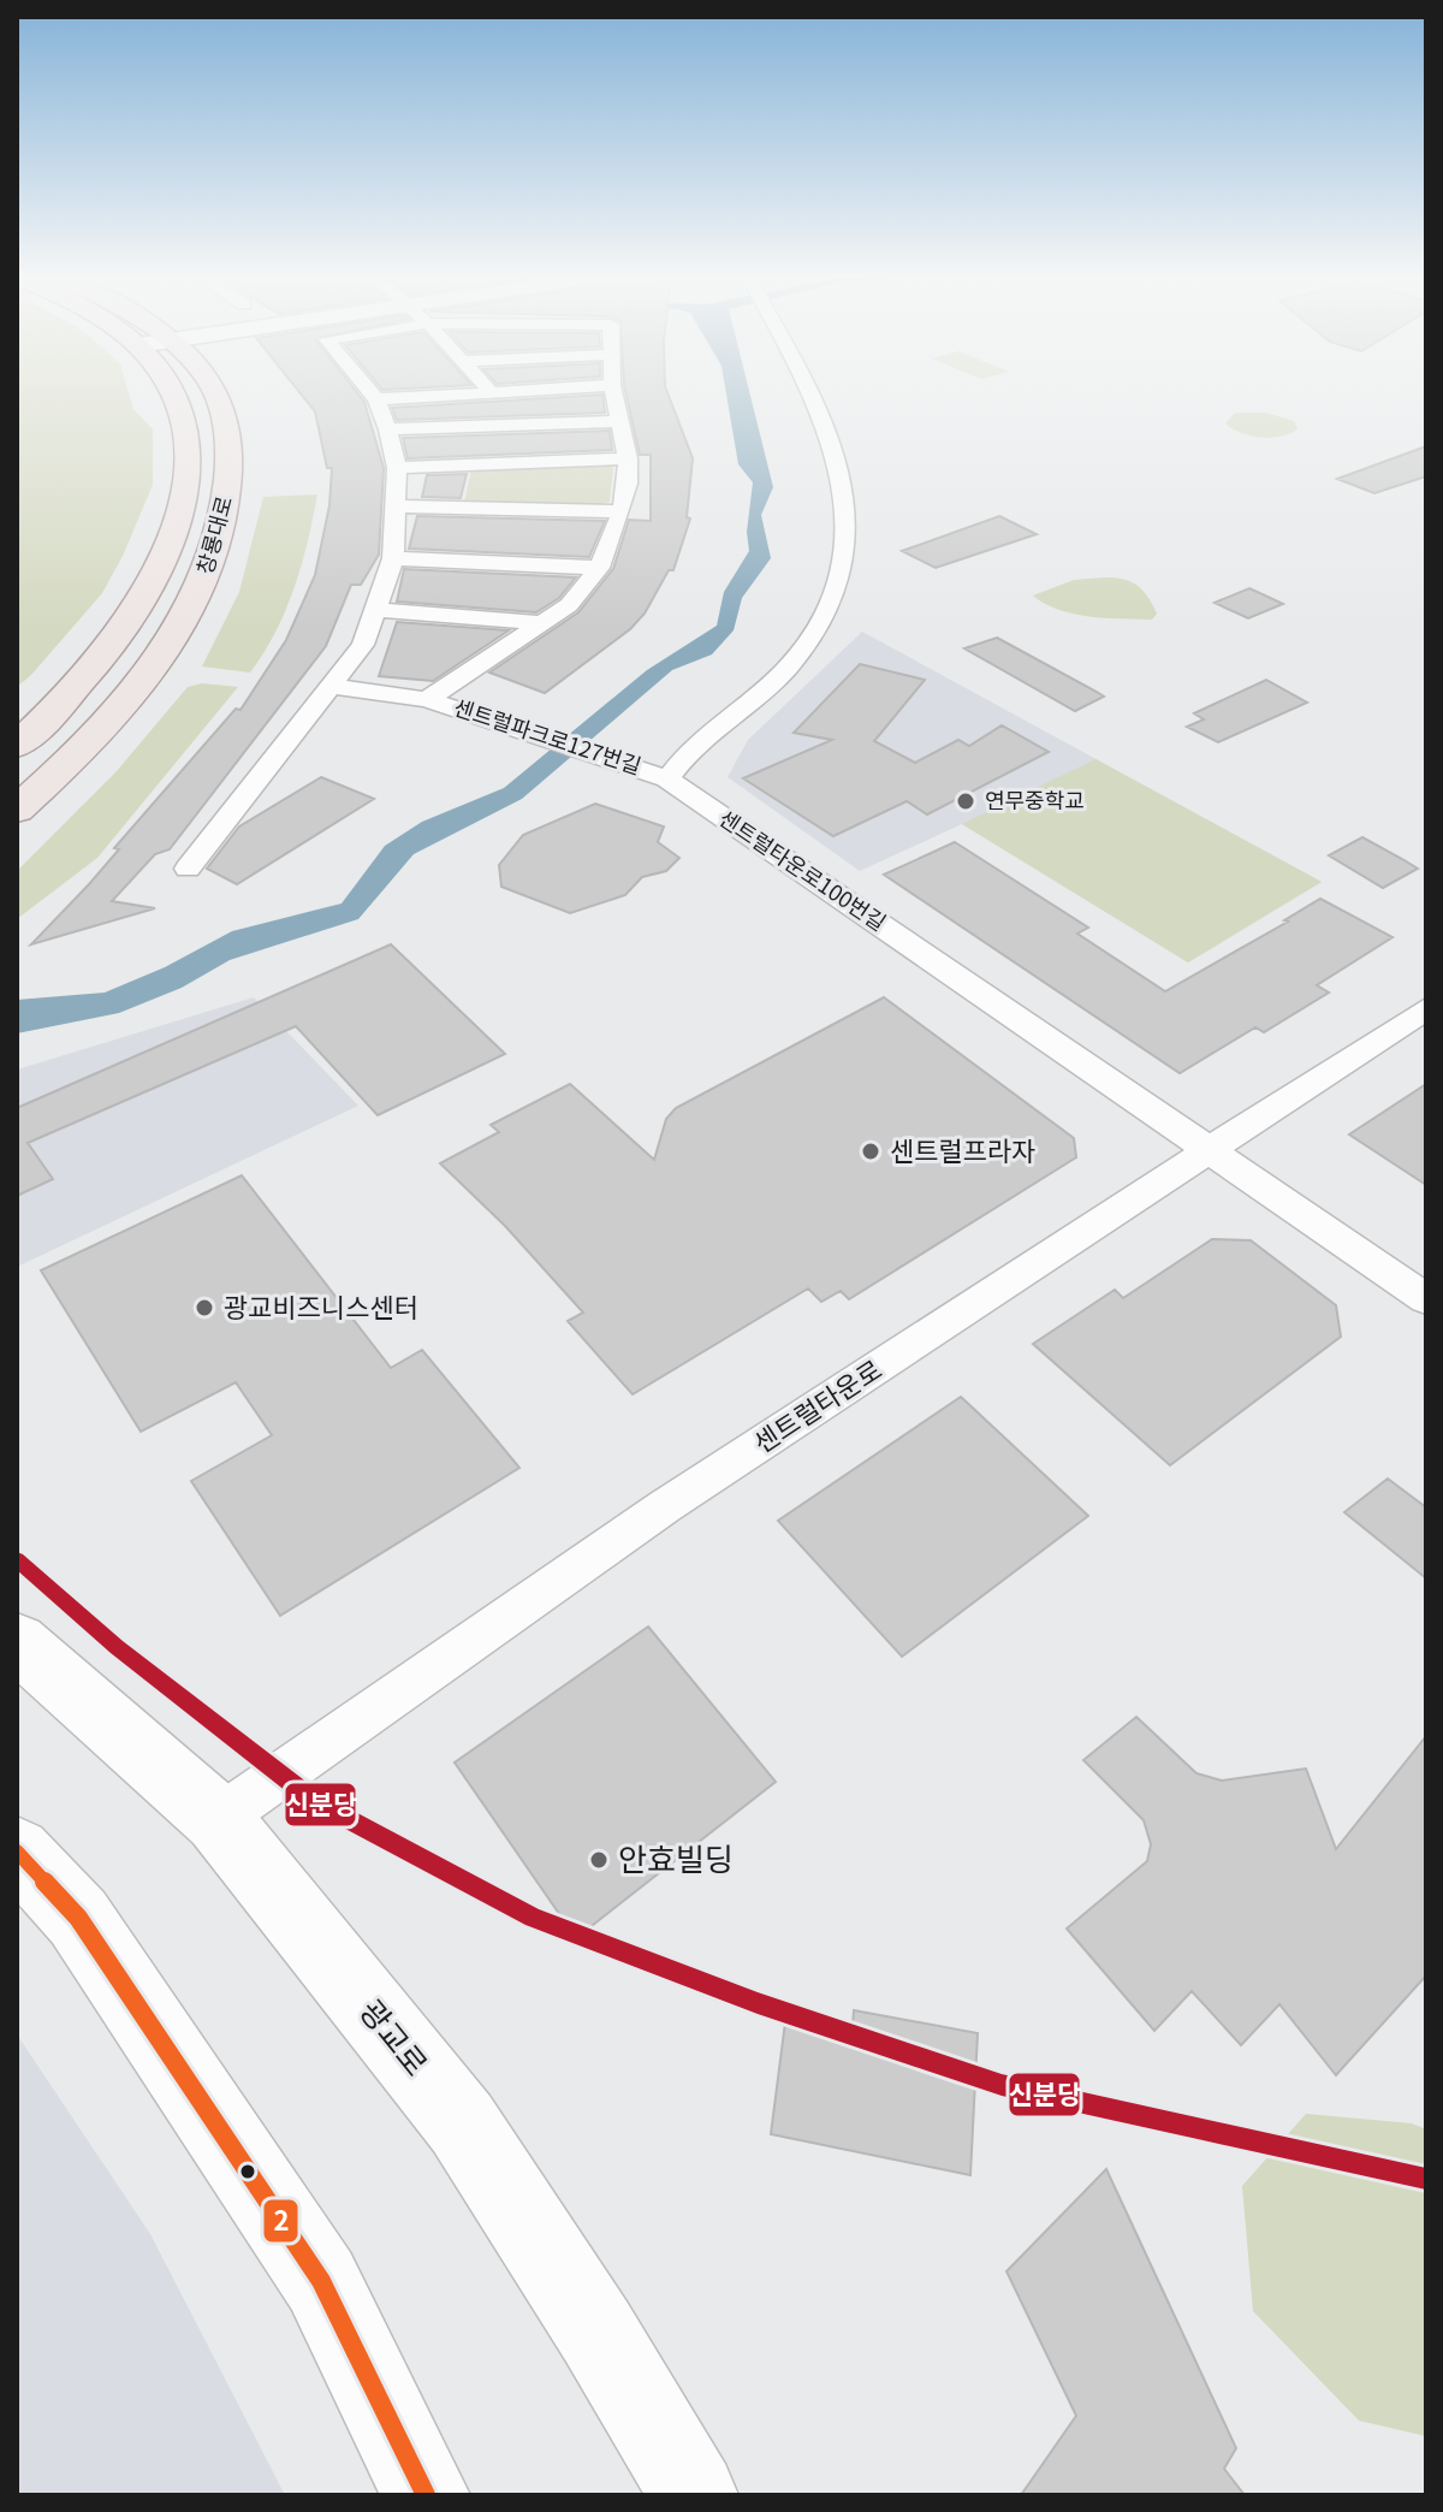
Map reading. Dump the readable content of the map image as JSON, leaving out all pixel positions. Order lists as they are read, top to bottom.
{
  "streets": {
    "main road": ["창룡대로"],
    "street": [
      "센트럴파크로127번길",
      "센트럴타운로100번길",
      "센트럴타운로",
      "광교로"
    ]
  },
  "crossings": [
    ["센트럴파크로127번길", "센트럴타운로100번길"],
    ["센트럴타운로100번길", "센트럴타운로"],
    ["센트럴타운로", "광교로"]
  ],
  "places": [
    "연무중학교",
    "센트럴프라자",
    "광교비즈니스센터",
    "안효빌딩"
  ],
  "lines": ["transit line 신분당", "transit line 2"]
}
